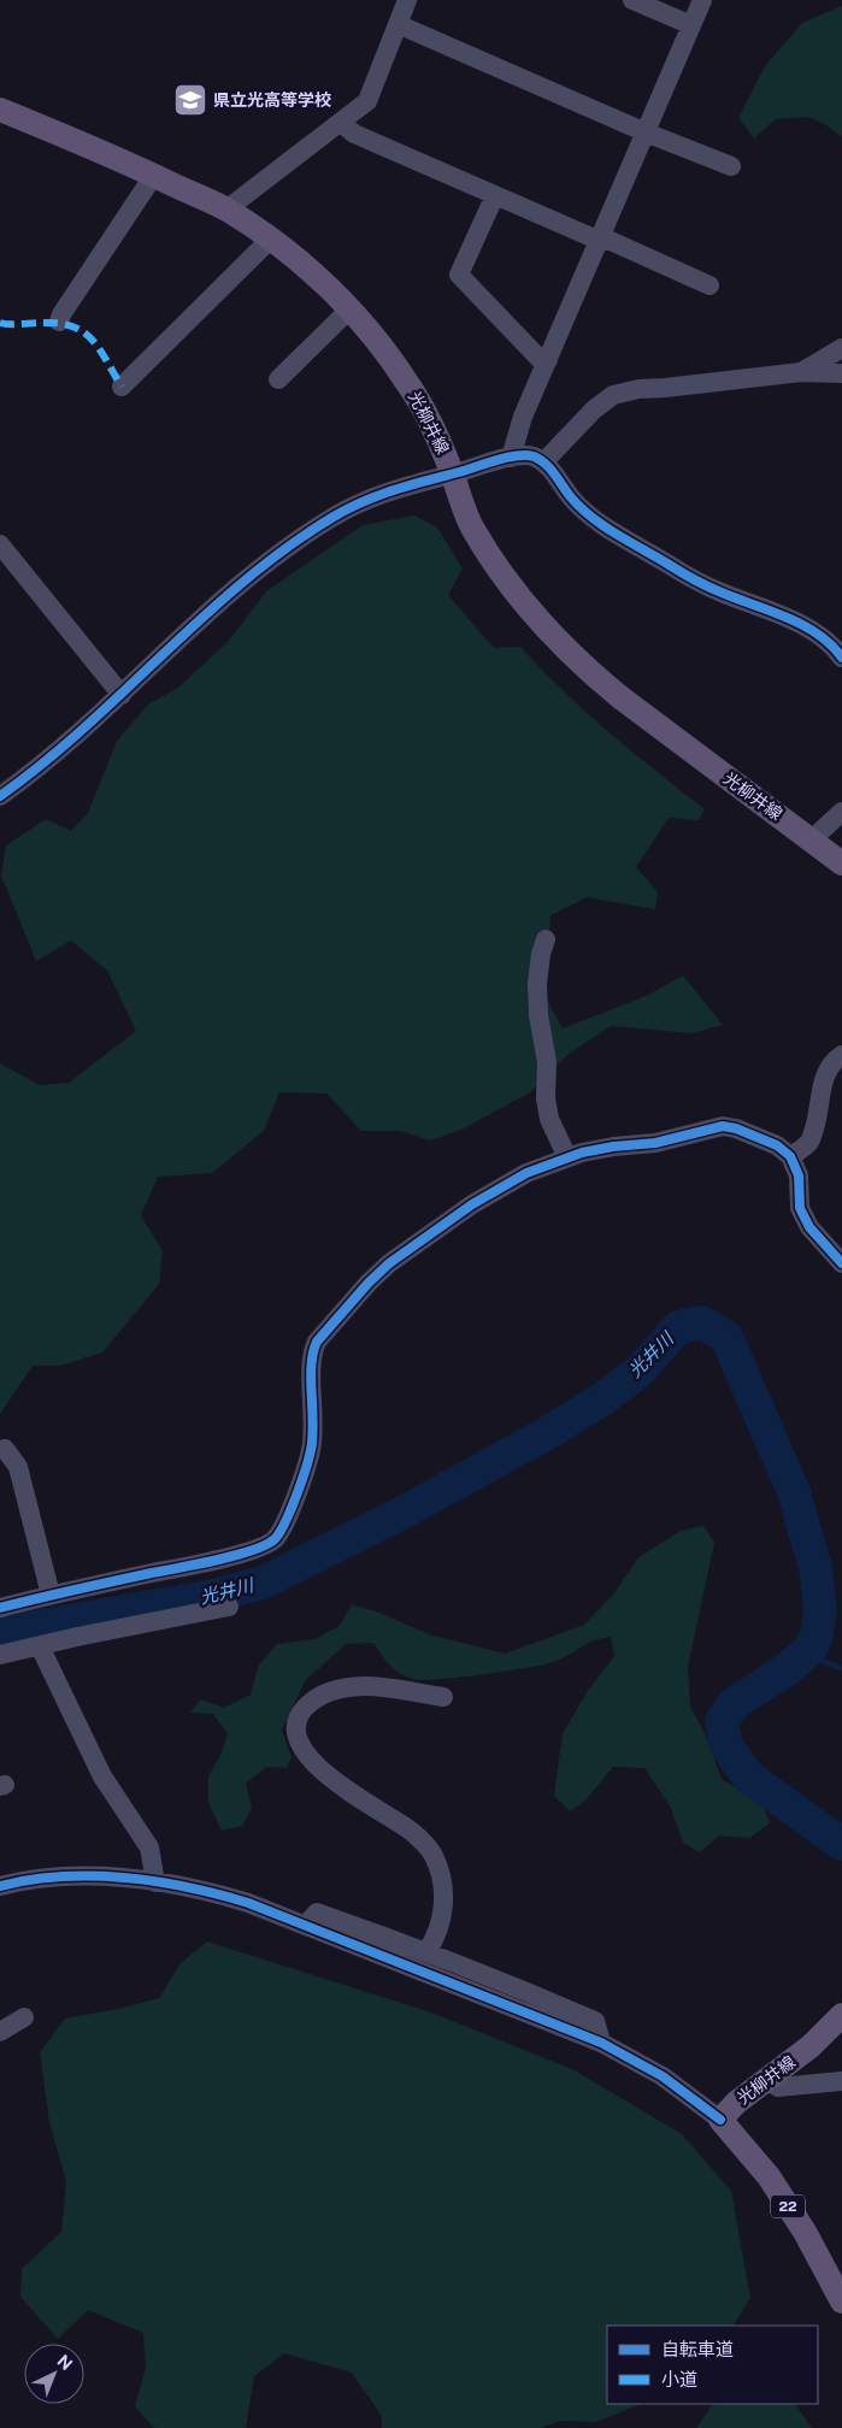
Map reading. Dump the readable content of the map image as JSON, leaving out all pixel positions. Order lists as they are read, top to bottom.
{
  "streets": {
    "main road": ["光柳井線", "22"]
  },
  "crossings": [
    ["光柳井線", "22"]
  ],
  "water": ["光井川"],
  "places": {
    "school or university": ["県立光高等学校"]
  },
  "legend": ["自転車道", "小道"],
  "north": "top right"
}
